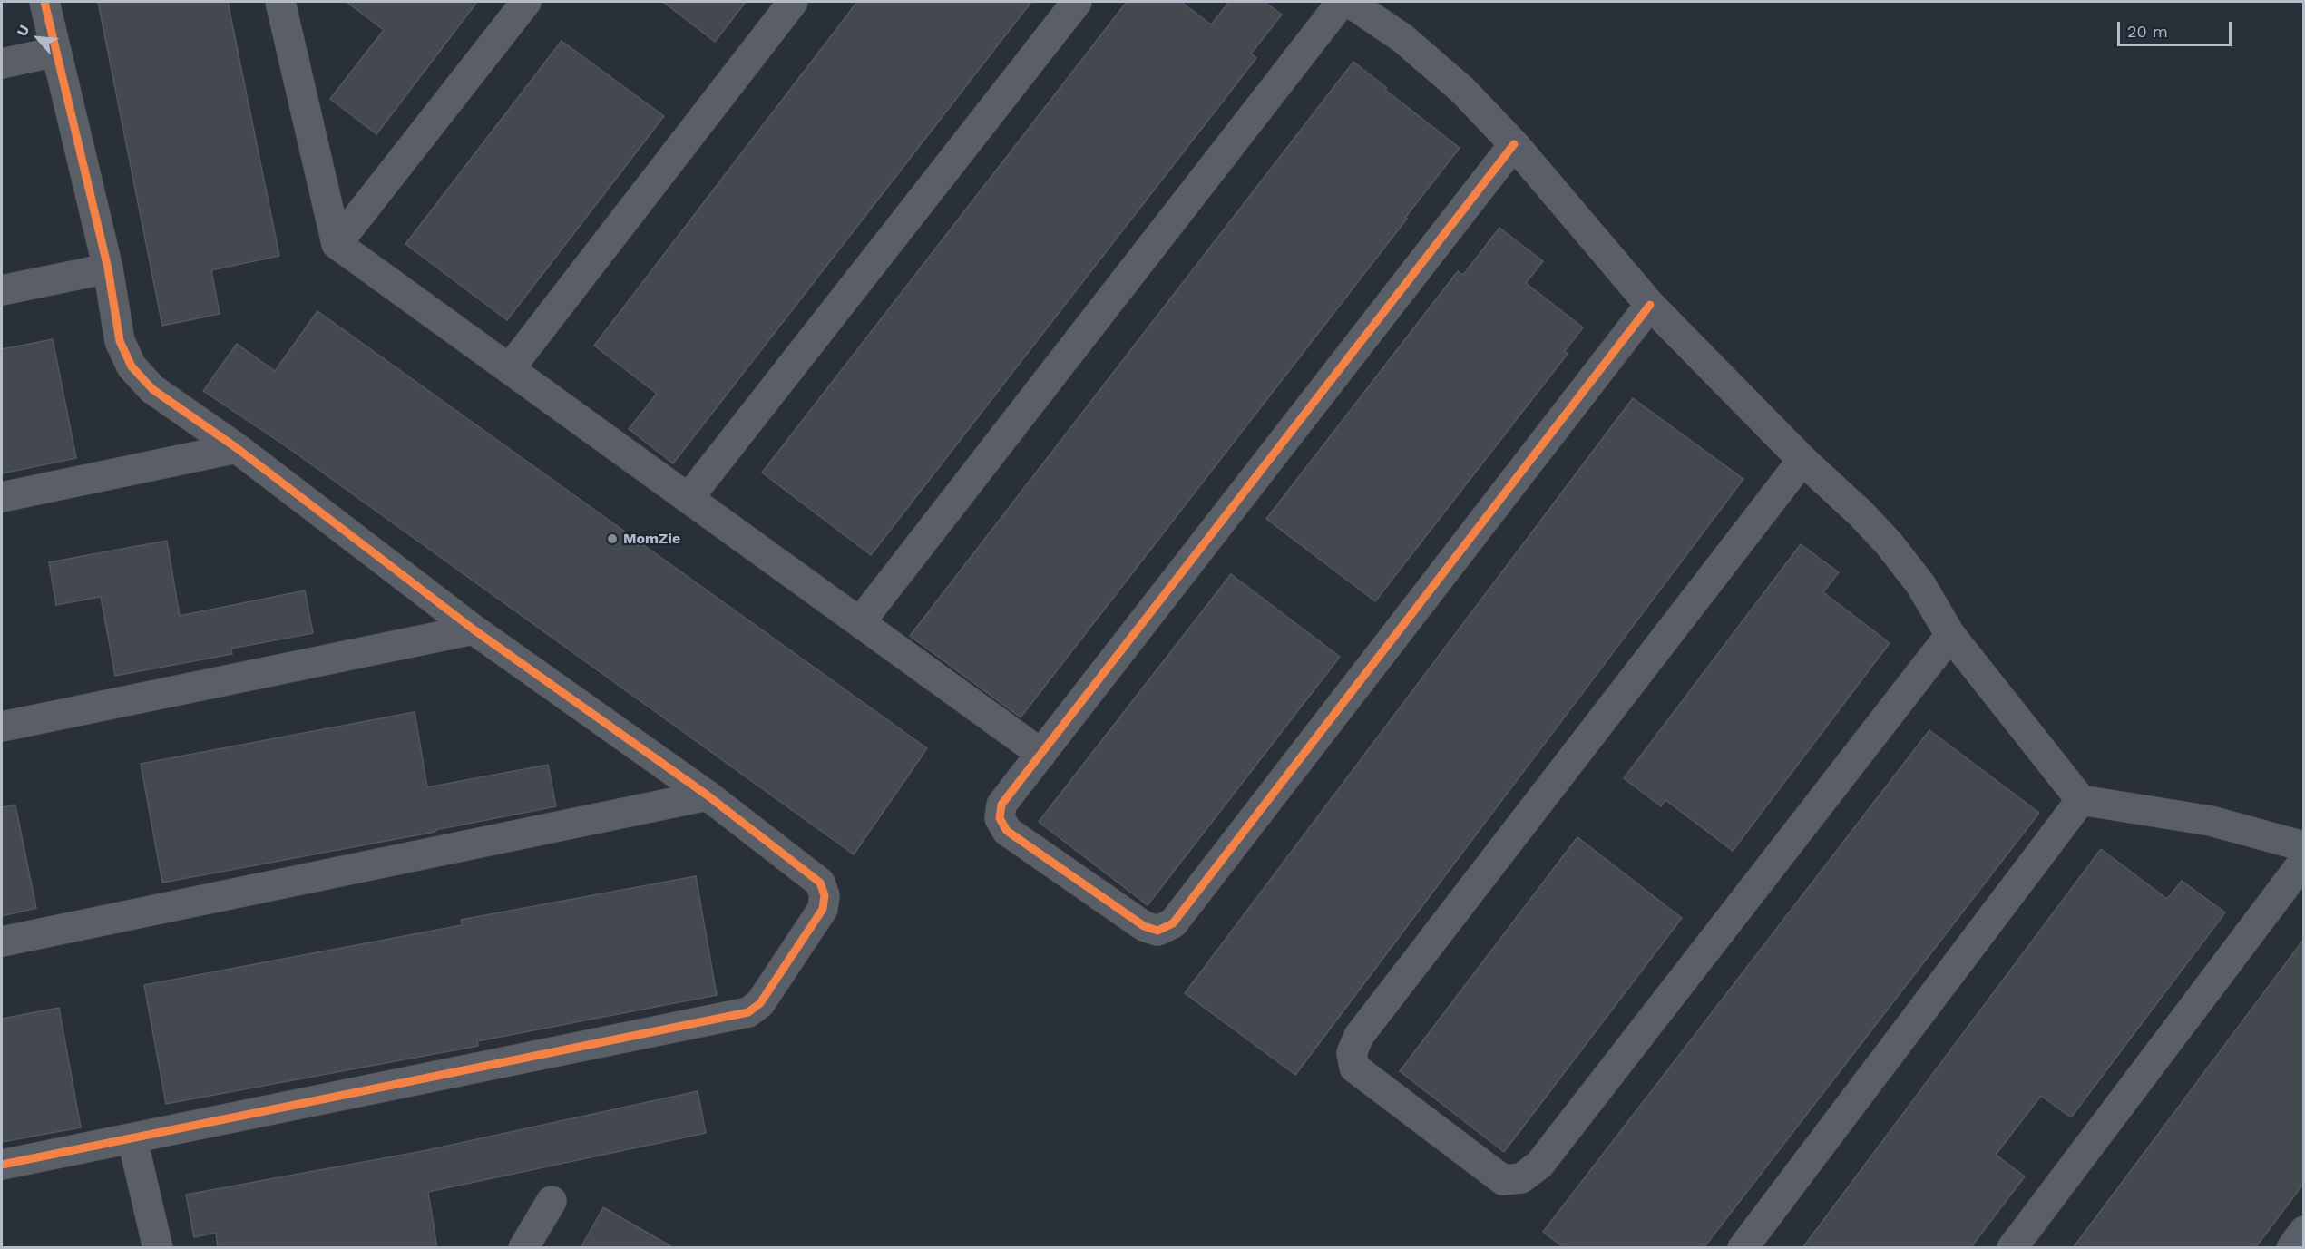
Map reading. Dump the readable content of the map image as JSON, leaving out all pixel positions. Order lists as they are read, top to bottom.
{
  "places": ["MomZie"],
  "scale_bar": "20 m",
  "north": "top left"
}
